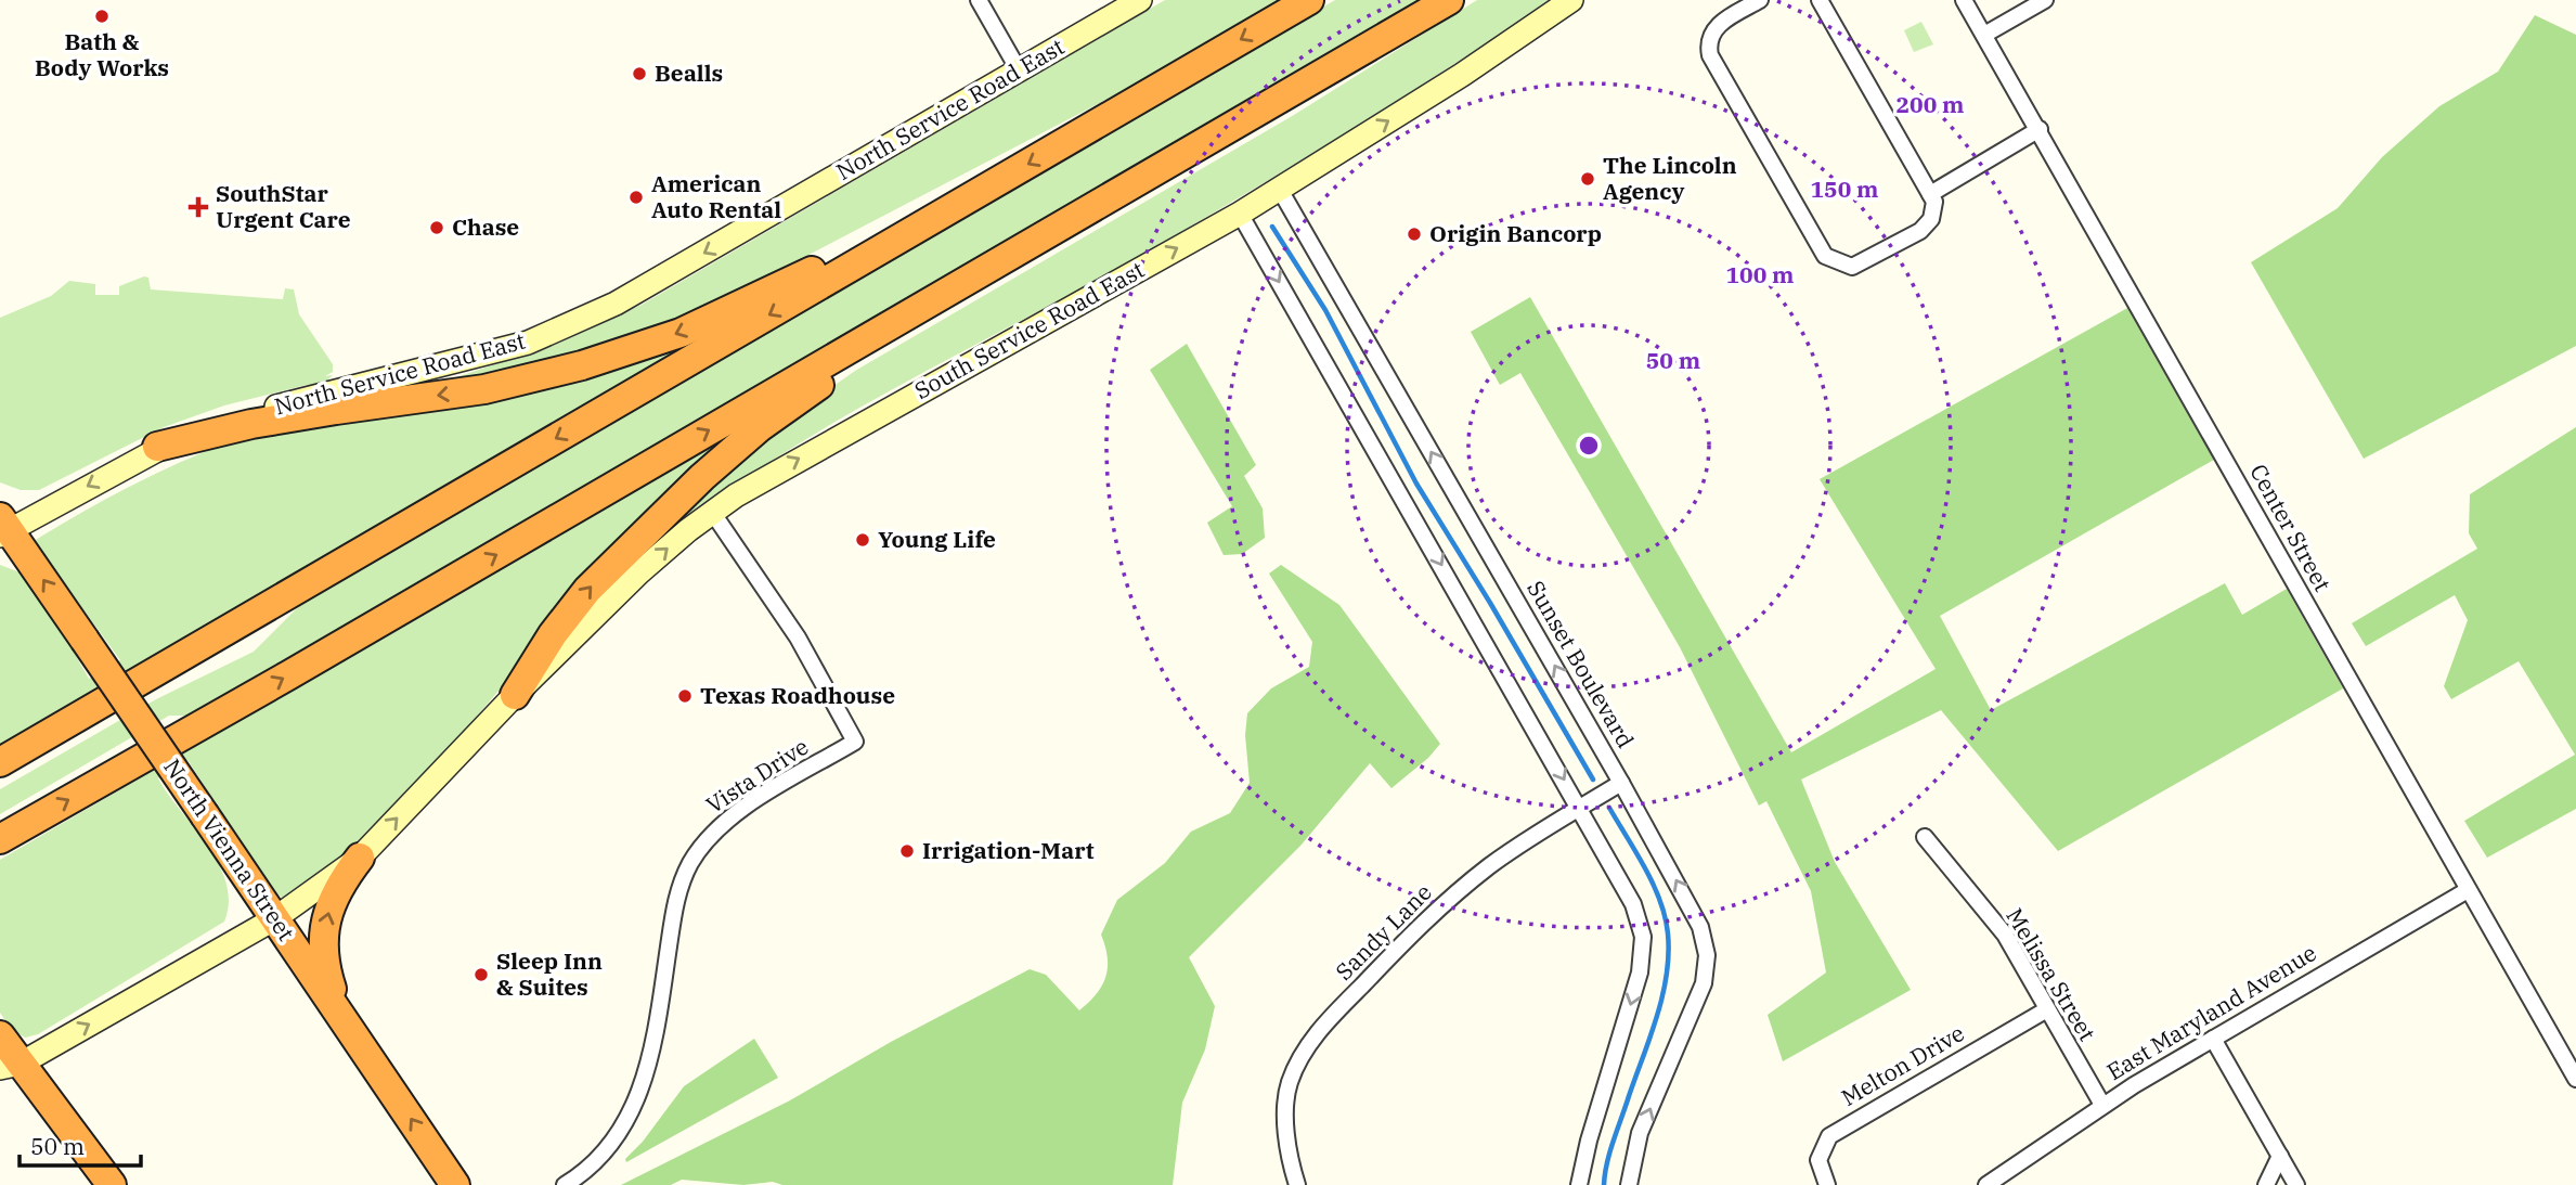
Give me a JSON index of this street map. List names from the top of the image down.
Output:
{
  "streets": {
    "highway": ["North Vienna Street"],
    "main road": ["North Service Road East", "South Service Road East"],
    "street": [
      "Center Street",
      "Sunset Boulevard",
      "Vista Drive",
      "Sandy Lane",
      "Melissa Street",
      "East Maryland Avenue",
      "Melton Drive"
    ]
  },
  "crossings": [
    ["North Service Road East", "North Vienna Street"],
    ["South Service Road East", "Sunset Boulevard"],
    ["South Service Road East", "Vista Drive"],
    ["South Service Road East", "North Vienna Street"],
    ["Center Street", "East Maryland Avenue"],
    ["Sunset Boulevard", "Sandy Lane"],
    ["Melissa Street", "East Maryland Avenue"],
    ["Melissa Street", "Melton Drive"]
  ],
  "one_way": ["North Service Road East", "South Service Road East", "North Vienna Street"],
  "places": {
    "other": [
      "Bath & Body Works",
      "Bealls",
      "The Lincoln Agency",
      "American Auto Rental",
      "Chase",
      "Origin Bancorp",
      "Young Life",
      "Texas Roadhouse",
      "Irrigation-Mart",
      "Sleep Inn & Suites"
    ],
    "health": ["SouthStar Urgent Care"]
  },
  "scale_bar": "50 m",
  "rings": [
    "200 m",
    "150 m",
    "100 m",
    "50 m"
  ]
}
